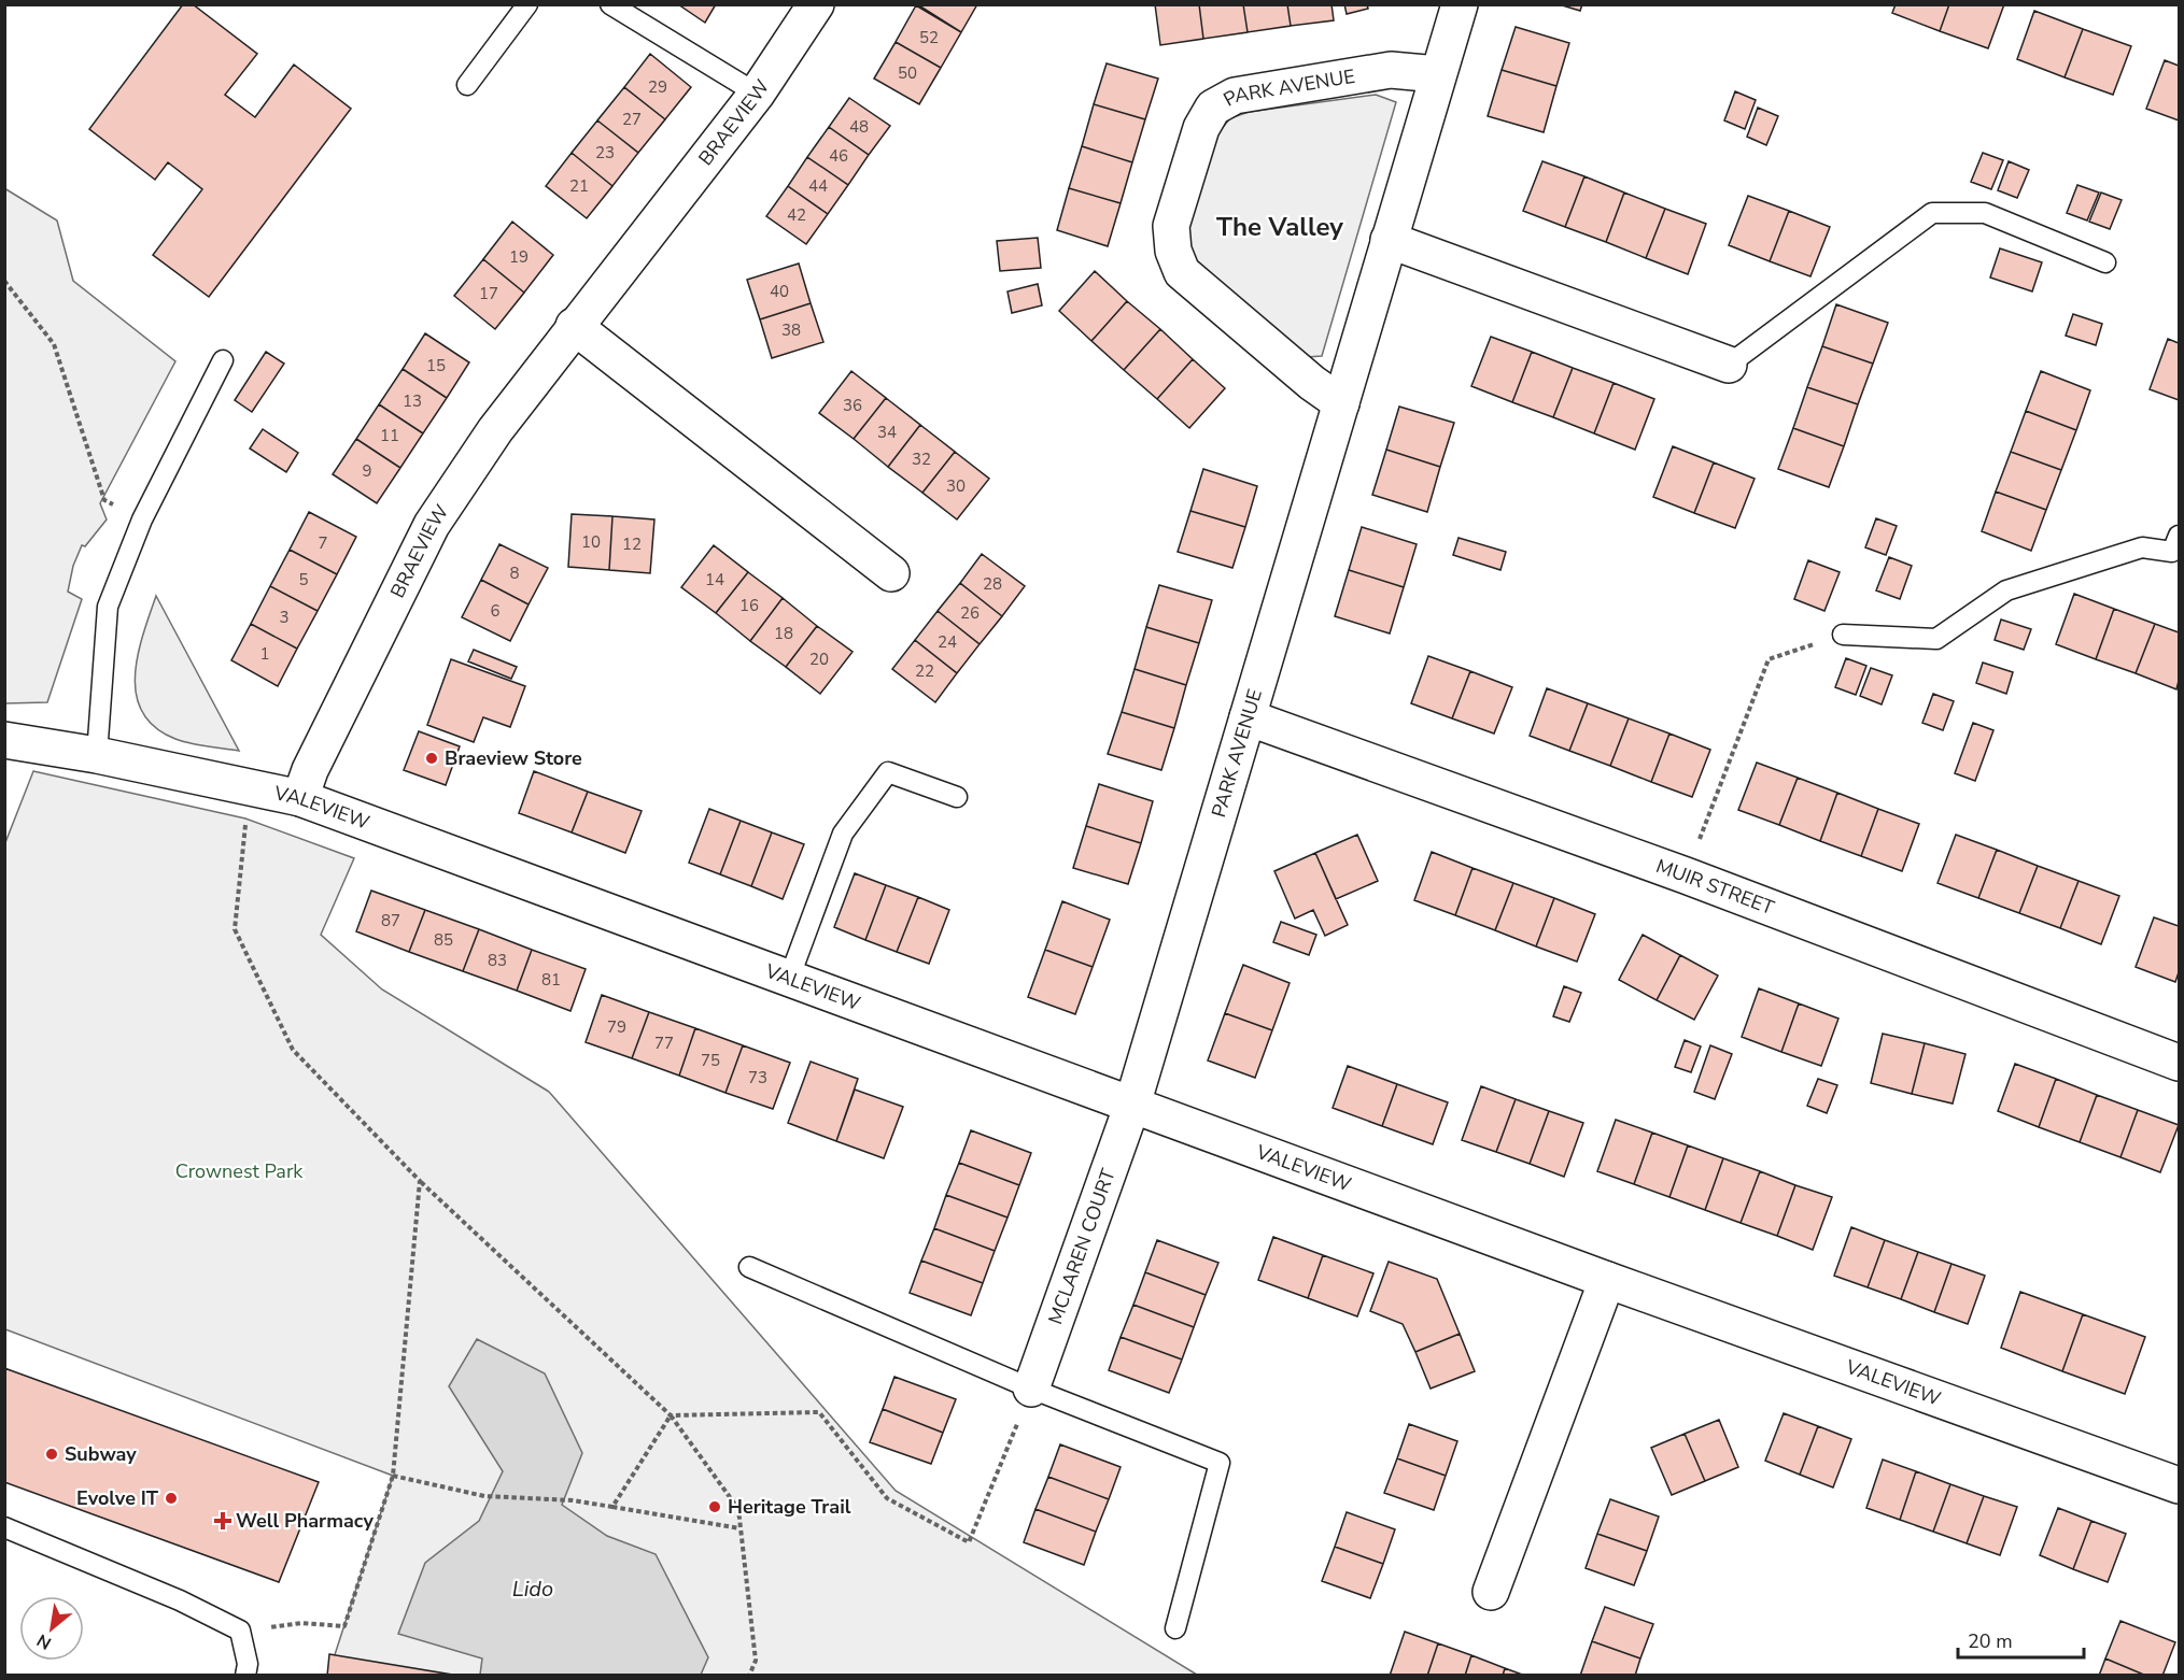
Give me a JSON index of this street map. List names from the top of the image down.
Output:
{
  "streets": {
    "street": [
      "PARK AVENUE",
      "BRAEVIEW",
      "VALEVIEW",
      "MUIR STREET",
      "MCLAREN COURT"
    ]
  },
  "crossings": [
    ["PARK AVENUE", "VALEVIEW"],
    ["PARK AVENUE", "MUIR STREET"],
    ["PARK AVENUE", "MCLAREN COURT"],
    ["BRAEVIEW", "VALEVIEW"],
    ["VALEVIEW", "MCLAREN COURT"]
  ],
  "districts": ["The Valley"],
  "water": ["Lido"],
  "parks": ["Crownest Park"],
  "places": {
    "other": [
      "Braeview Store",
      "Subway",
      "Evolve IT",
      "Heritage Trail"
    ],
    "health": ["Well Pharmacy"]
  },
  "house_numbers": [
    "52",
    "50",
    "29",
    "27",
    "48",
    "23",
    "46",
    "21",
    "44",
    "42",
    "19",
    "40",
    "17",
    "38",
    "15",
    "13",
    "36",
    "34",
    "11",
    "32",
    "9",
    "30",
    "10",
    "7",
    "12",
    "8",
    "5",
    "14",
    "28",
    "16",
    "6",
    "26",
    "3",
    "18",
    "24",
    "1",
    "20",
    "22",
    "87",
    "85",
    "83",
    "81",
    "79",
    "77",
    "75",
    "73"
  ],
  "scale_bar": "20 m",
  "north": "bottom left"
}
